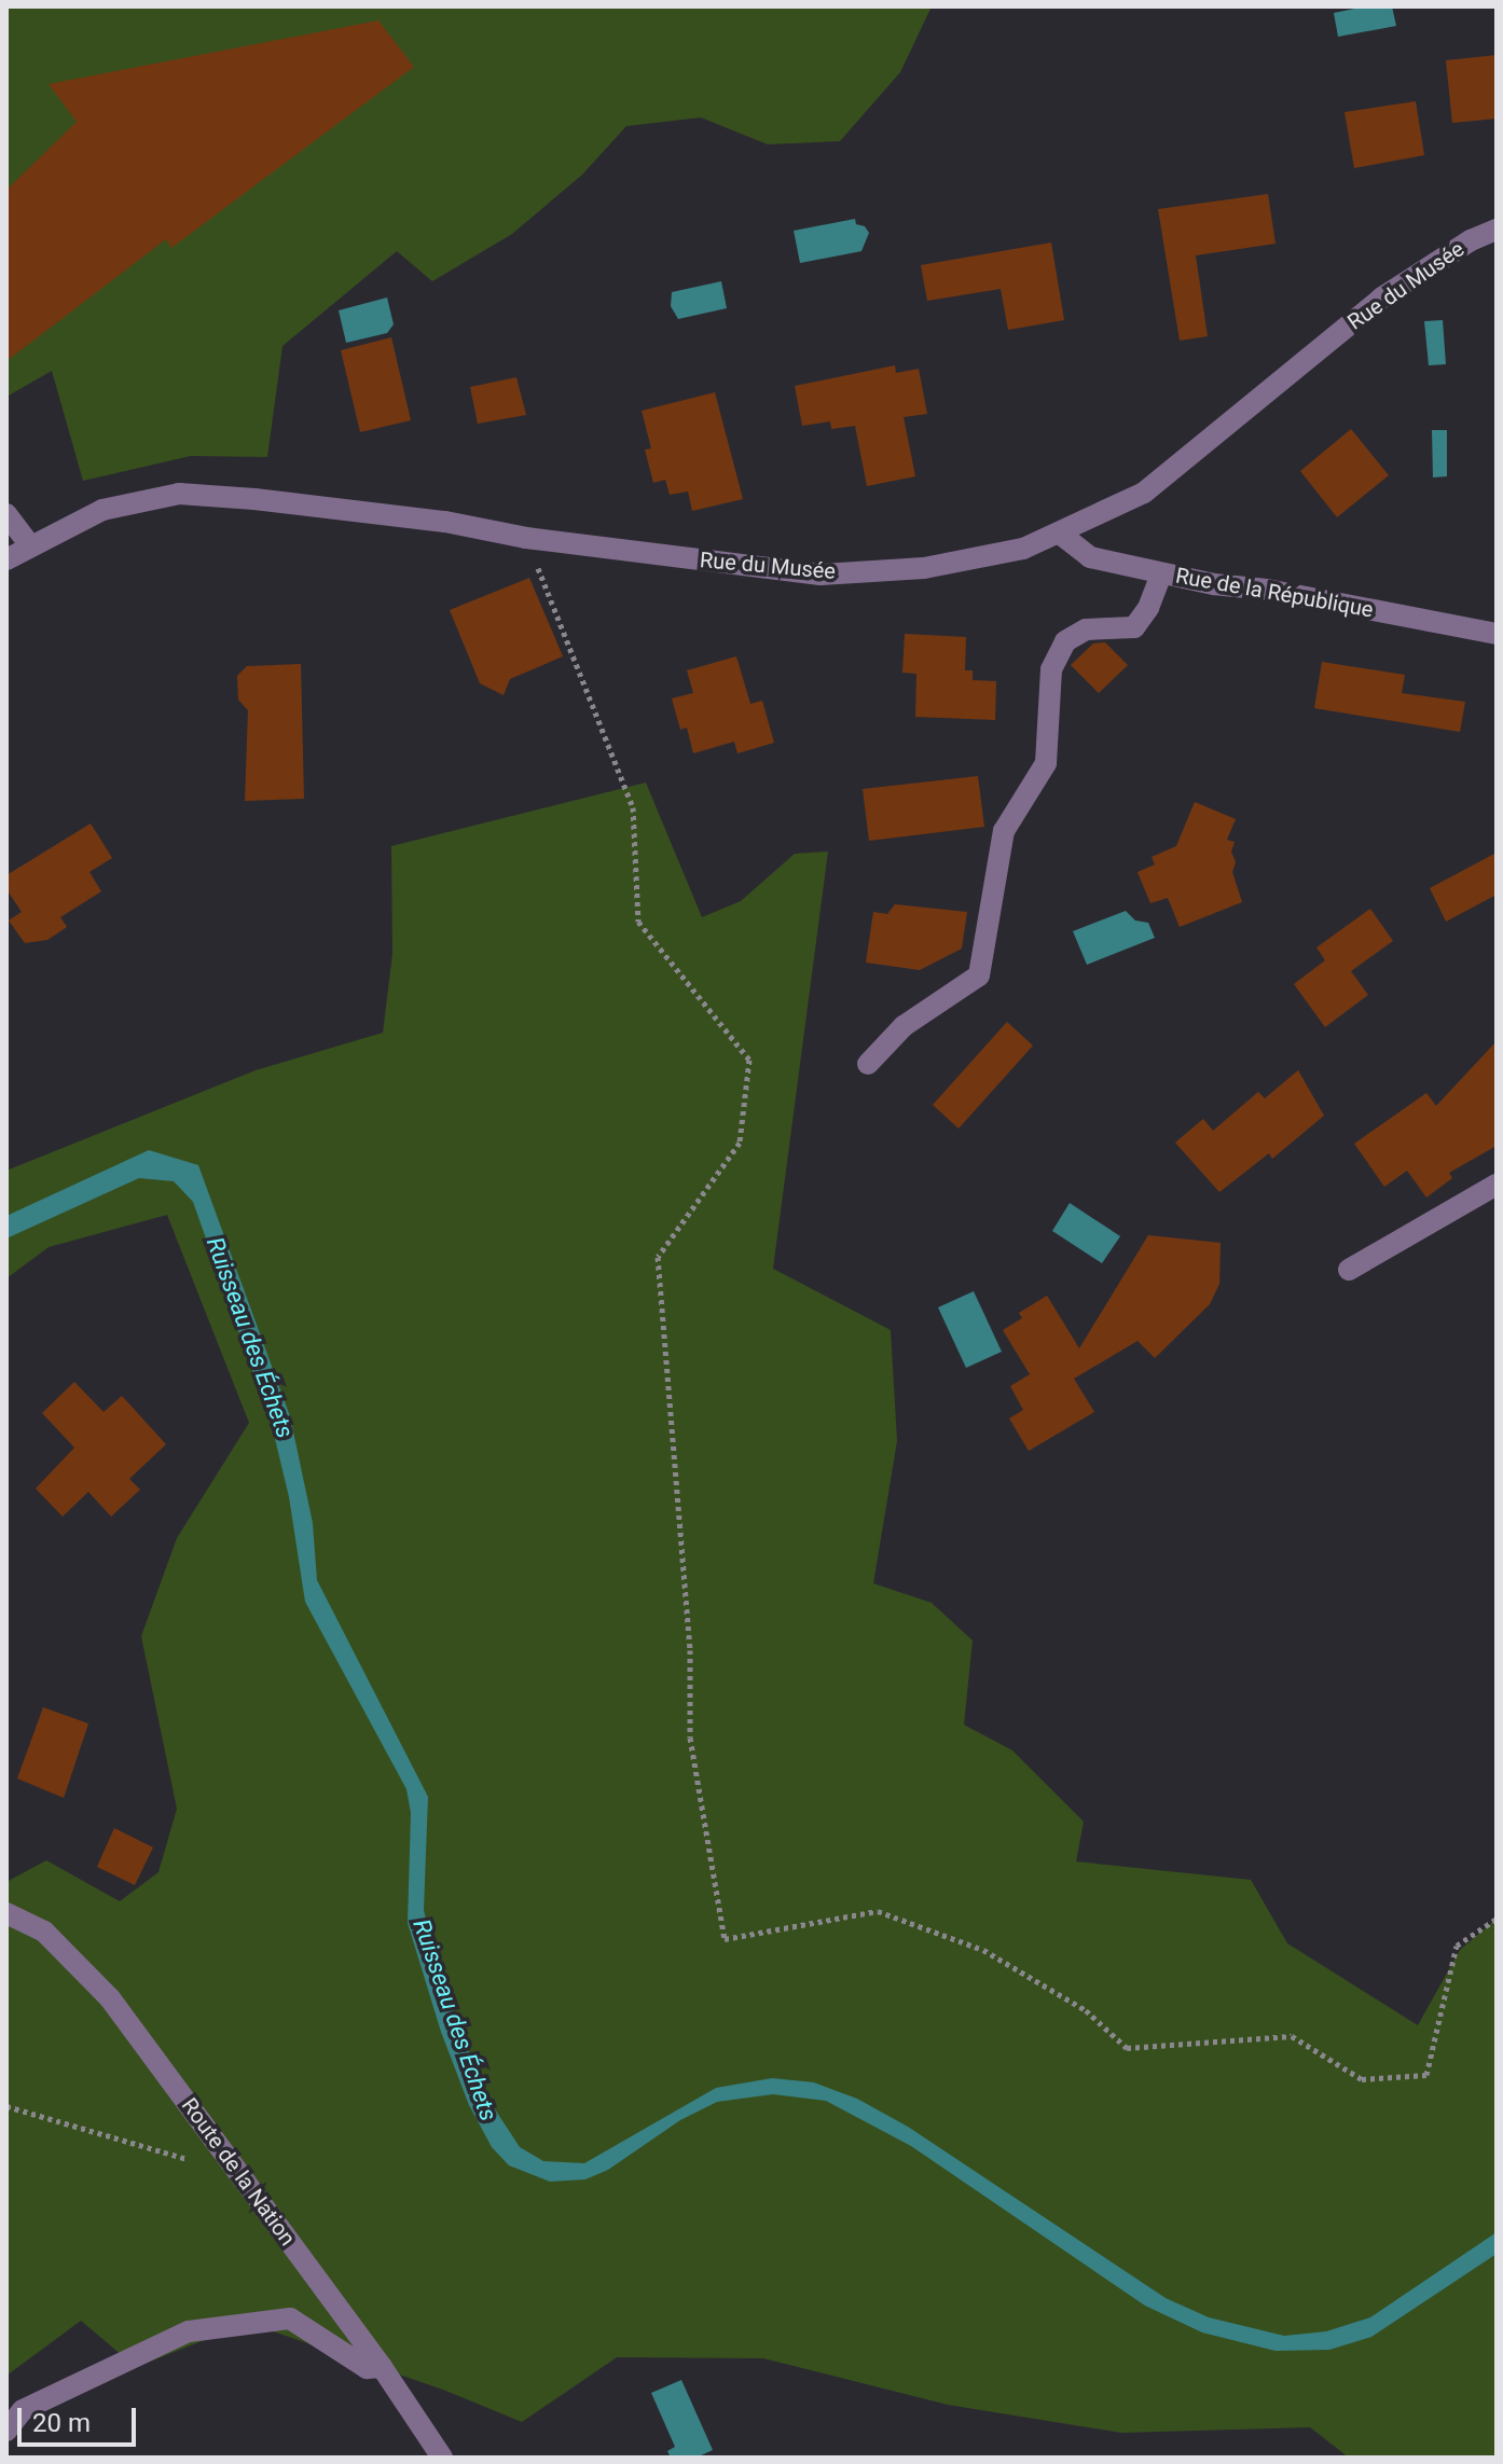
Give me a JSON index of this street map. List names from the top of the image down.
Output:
{
  "streets": {
    "street": ["Rue du Musée", "Rue de la République", "Route de la Nation"]
  },
  "crossings": [
    ["Rue du Musée", "Rue de la République"]
  ],
  "water": ["Ruisseau des Échets"],
  "scale_bar": "20 m"
}
